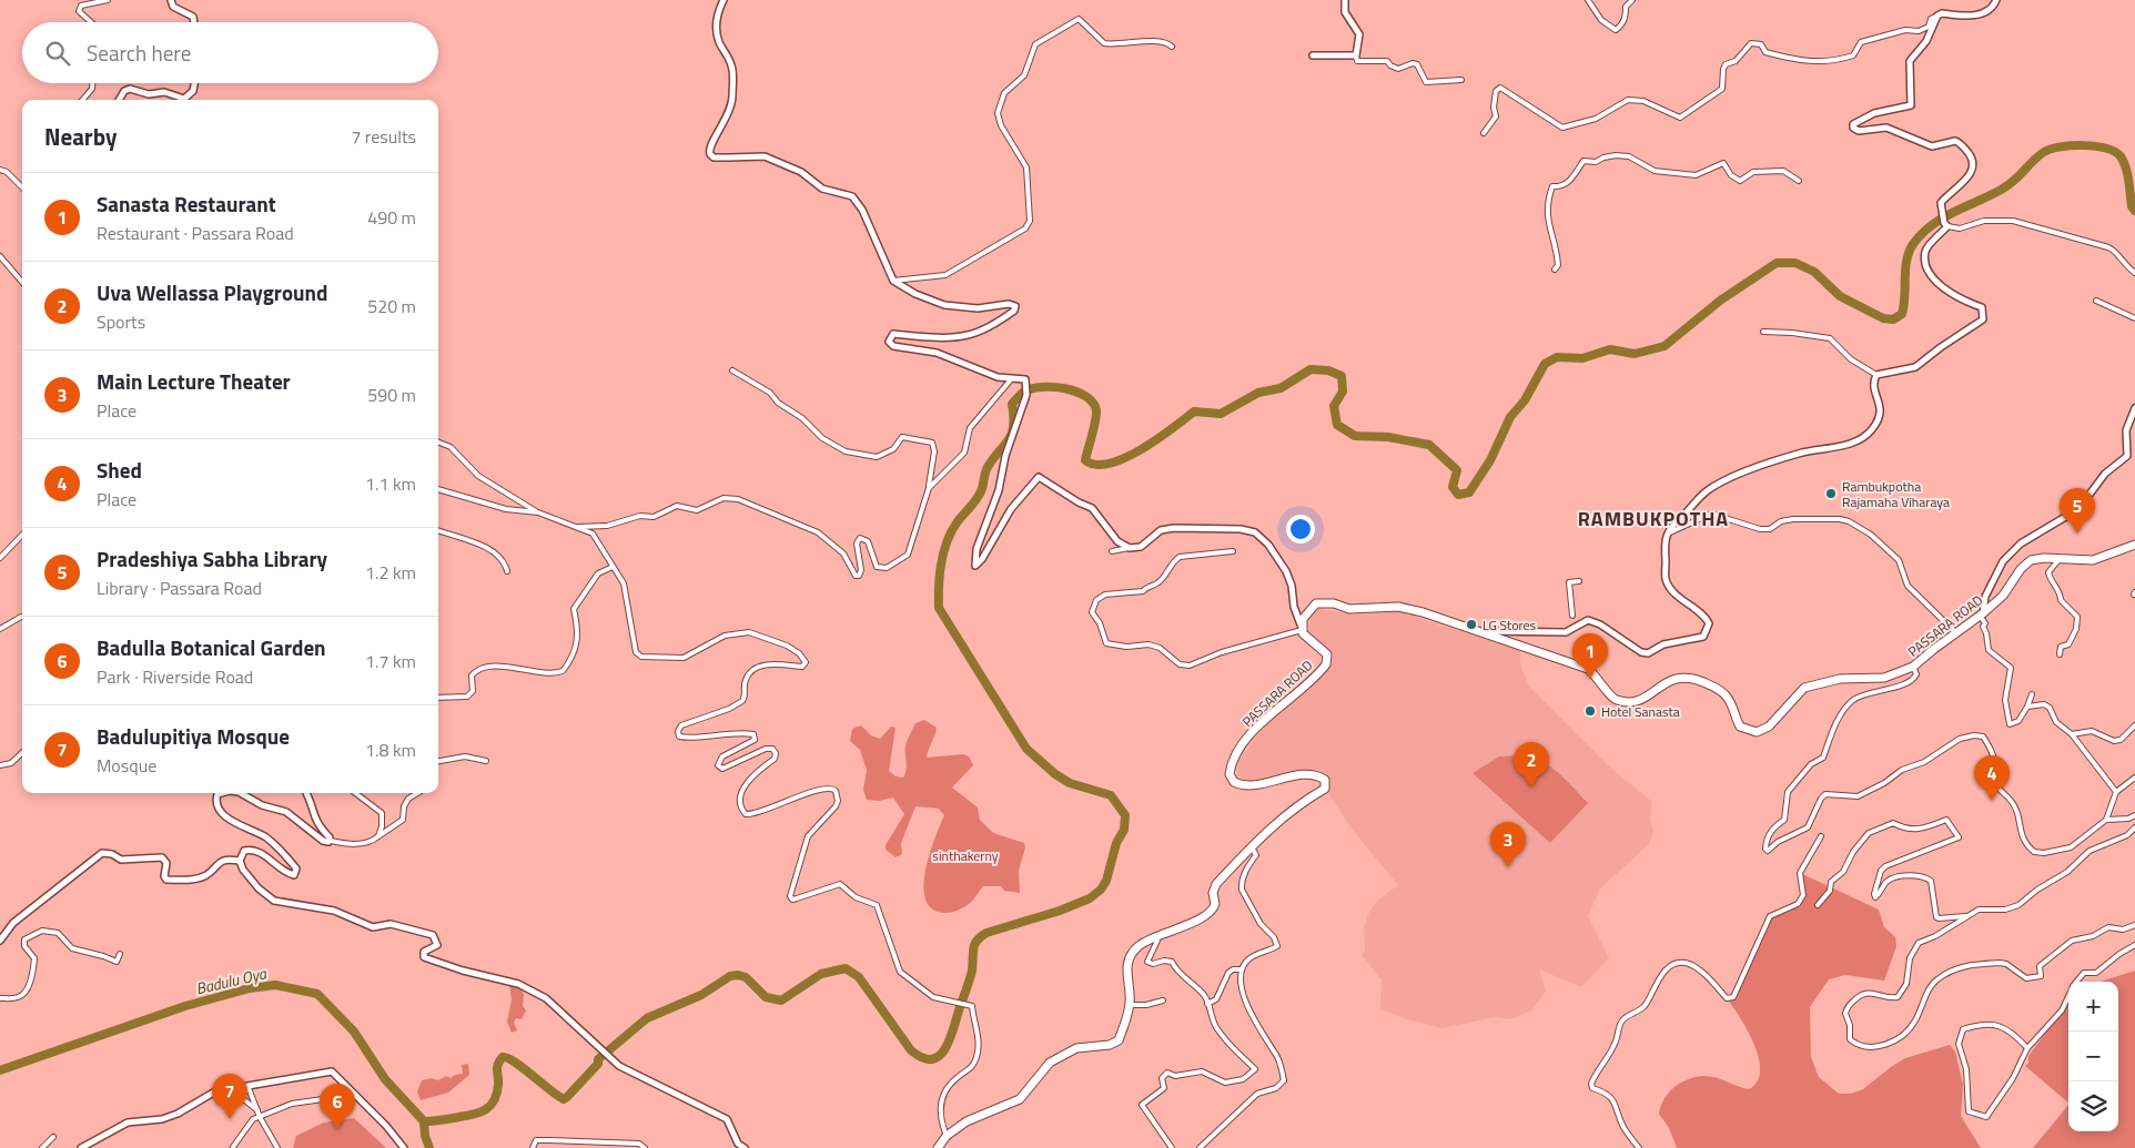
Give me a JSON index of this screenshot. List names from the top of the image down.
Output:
{
  "streets": {
    "highway": ["PASSARA ROAD"]
  },
  "districts": ["RAMBUKPOTHA"],
  "water": ["Badulu Oya"],
  "parks": ["sinthakerny"],
  "places": ["Rambukpotha Rajamaha Viharaya", "LG Stores", "Hotel Sanasta"],
  "page": {
    "search": "Search here",
    "heading": ["Nearby", "7 results"],
    "list": [
      {
        "mark": "1",
        "name": "Sanasta Restaurant",
        "note": "Restaurant · Passara Road",
        "value": "490 m"
      },
      {
        "mark": "2",
        "name": "Uva Wellassa Playground",
        "note": "Sports",
        "value": "520 m"
      },
      {
        "mark": "3",
        "name": "Main Lecture Theater",
        "note": "Place",
        "value": "590 m"
      },
      {
        "mark": "4",
        "name": "Shed",
        "note": "Place",
        "value": "1.1 km"
      },
      {
        "mark": "5",
        "name": "Pradeshiya Sabha Library",
        "note": "Library · Passara Road",
        "value": "1.2 km"
      },
      {
        "mark": "6",
        "name": "Badulla Botanical Garden",
        "note": "Park · Riverside Road",
        "value": "1.7 km"
      },
      {
        "mark": "7",
        "name": "Badulupitiya Mosque",
        "note": "Mosque",
        "value": "1.8 km"
      }
    ],
    "pins": [
      "5",
      "1",
      "2",
      "4",
      "3",
      "7",
      "6"
    ],
    "map_buttons": ["+", "−"]
  }
}
